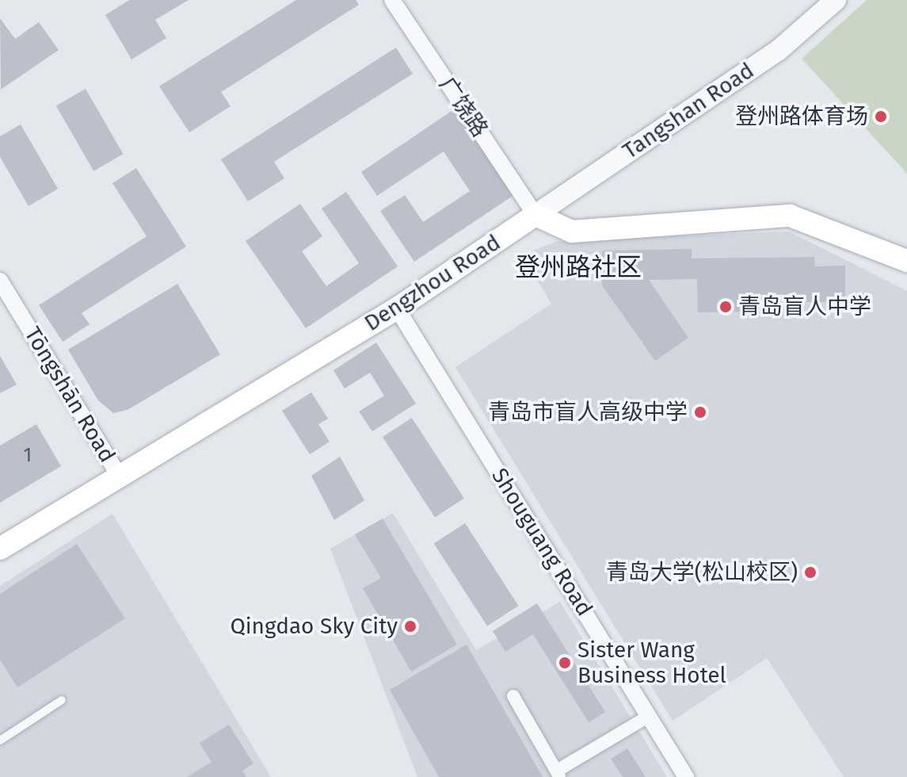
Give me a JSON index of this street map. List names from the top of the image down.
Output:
{
  "streets": {
    "main road": ["Dengzhou Road"],
    "street": [
      "广饶路",
      "Tangshan Road",
      "Tōngshān Road",
      "Shouguang Road"
    ]
  },
  "crossings": [
    ["广饶路", "Tangshan Road"],
    ["广饶路", "Dengzhou Road"],
    ["Tangshan Road", "Dengzhou Road"],
    ["Dengzhou Road", "Tōngshān Road"],
    ["Dengzhou Road", "Shouguang Road"]
  ],
  "districts": ["登州路社区"],
  "places": [
    "登州路体育场",
    "青岛盲人中学",
    "青岛市盲人高级中学",
    "青岛大学(松山校区)",
    "Qingdao Sky City",
    "Sister Wang Business Hotel"
  ],
  "house_numbers": ["1"]
}
